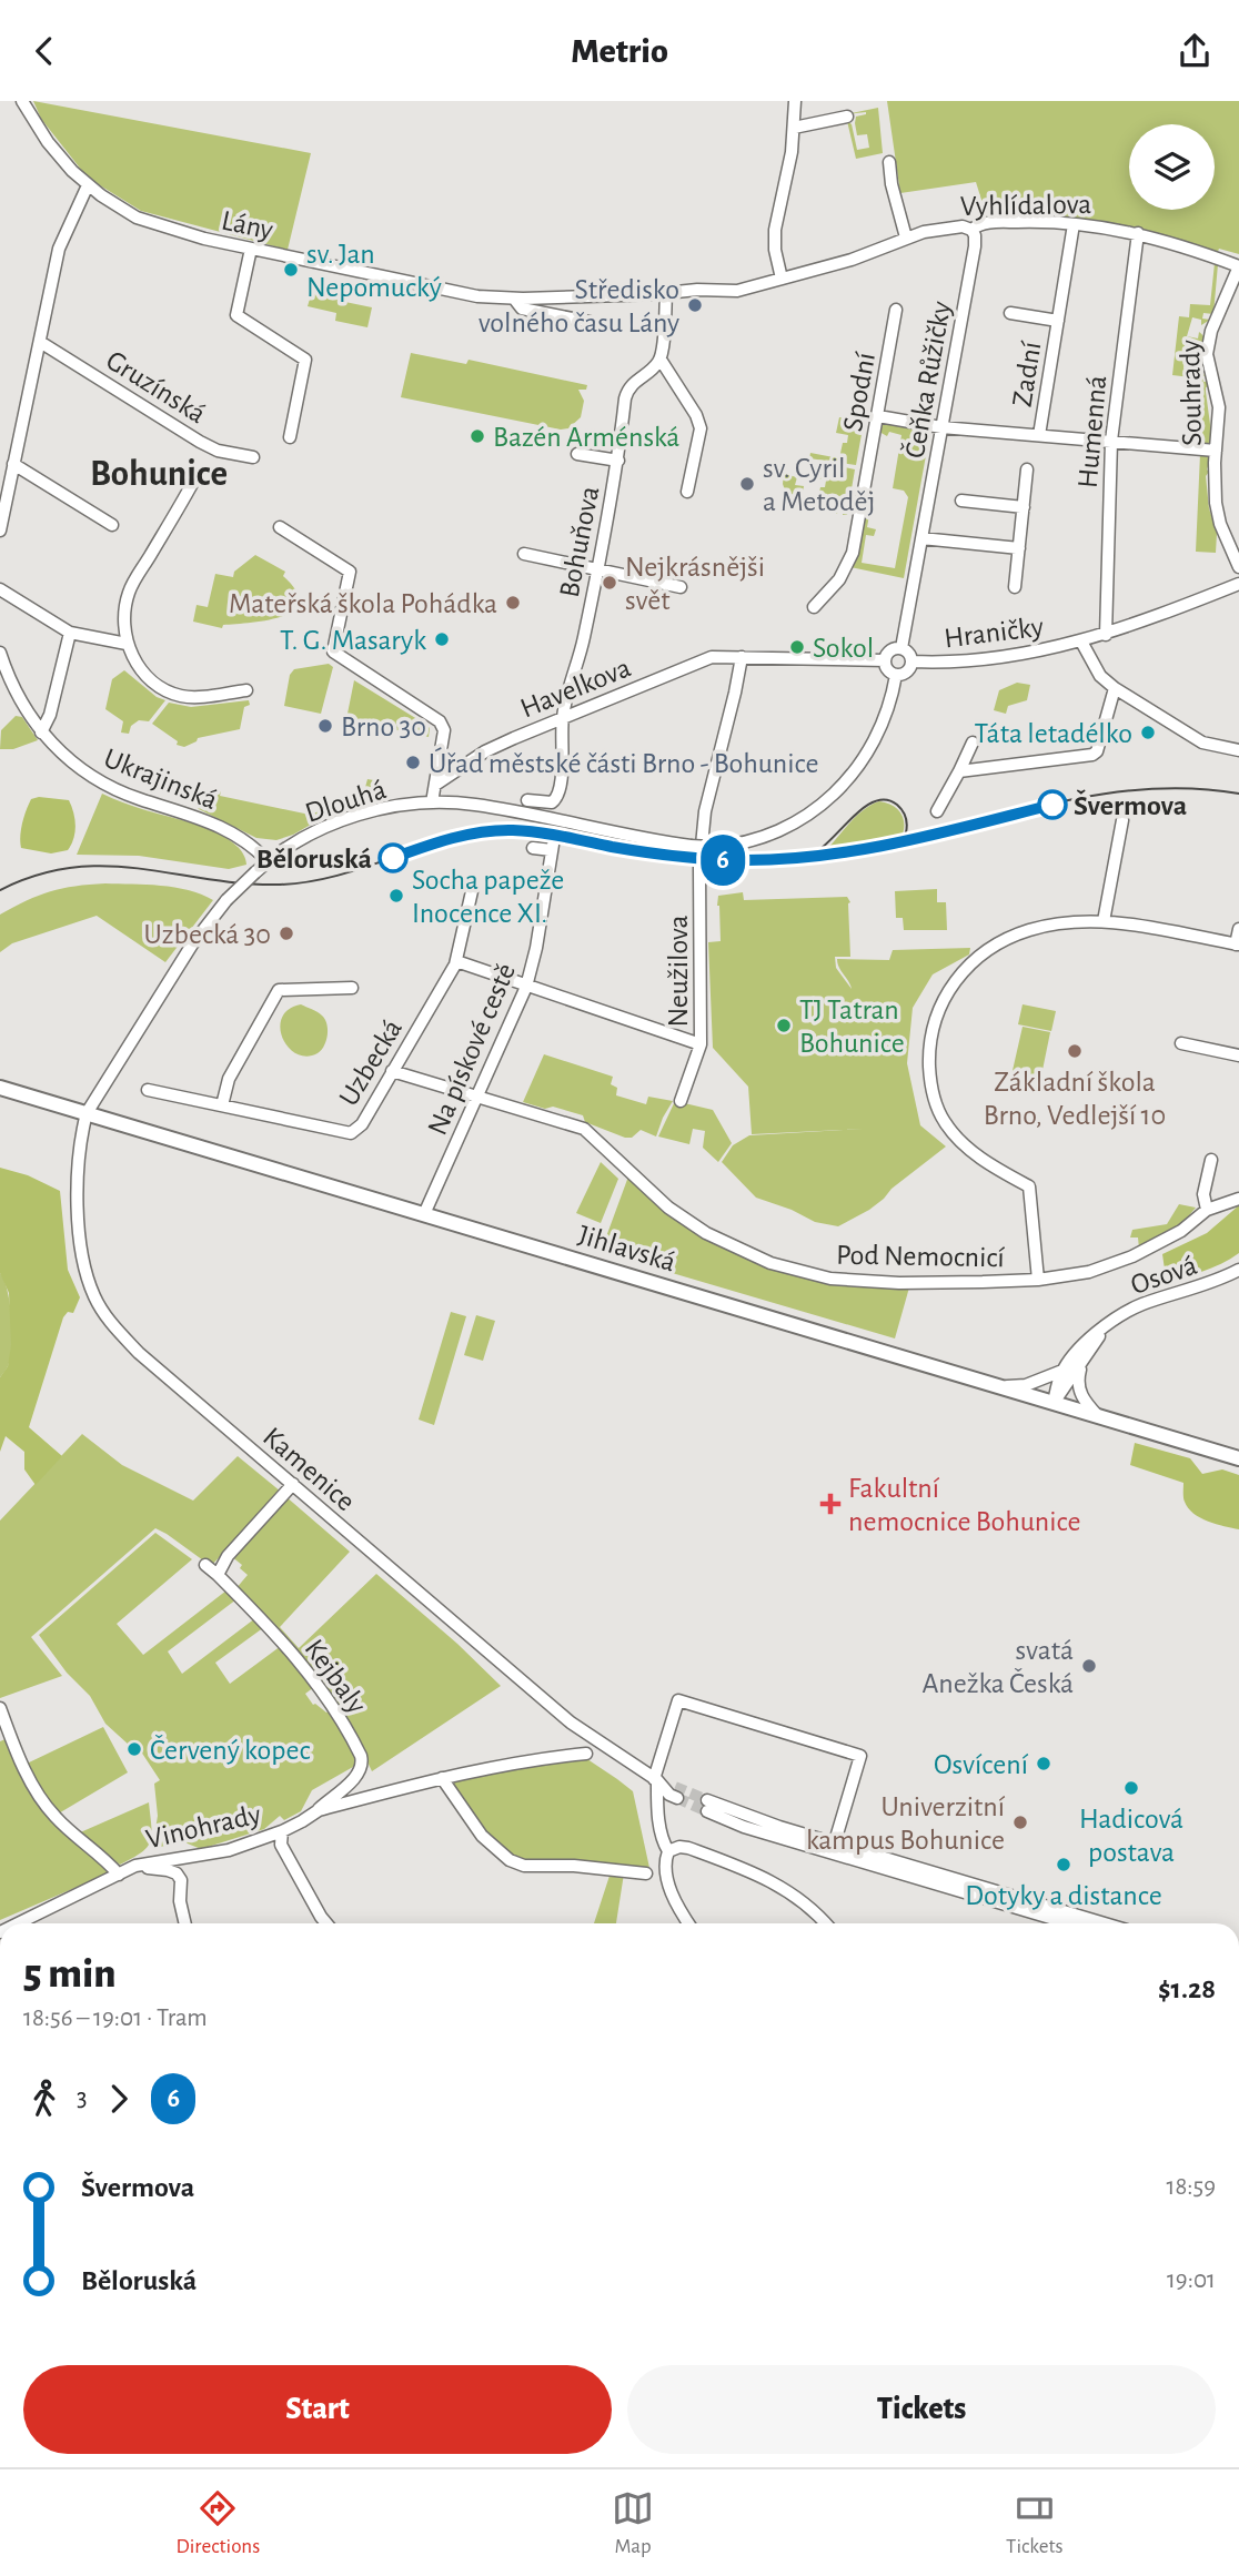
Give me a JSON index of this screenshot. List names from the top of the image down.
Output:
{
  "streets": {
    "main road": ["Jihlavská"],
    "street": [
      "Vyhlídalova",
      "Lány",
      "Zadní",
      "Čeňka Růžičky",
      "Gruzínská",
      "Spodní",
      "Souhrady",
      "Humenná",
      "Bohuňova",
      "Hraničky",
      "Havelkova",
      "Ukrajinská",
      "Dlouhá",
      "Neužilova",
      "Na pískové cestě",
      "Uzbecká",
      "Pod Nemocnicí",
      "Osová",
      "Kamenice",
      "Kejbaly",
      "Vinohrady"
    ]
  },
  "crossings": [
    ["Vyhlídalova", "Lány"],
    ["Vyhlídalova", "Zadní"],
    ["Vyhlídalova", "Čeňka Růžičky"],
    ["Vyhlídalova", "Souhrady"],
    ["Vyhlídalova", "Humenná"],
    ["Čeňka Růžičky", "Hraničky"],
    ["Čeňka Růžičky", "Dlouhá"],
    ["Humenná", "Hraničky"],
    ["Bohuňova", "Havelkova"],
    ["Hraničky", "Dlouhá"],
    ["Havelkova", "Neužilova"],
    ["Ukrajinská", "Dlouhá"],
    ["Dlouhá", "Jihlavská"],
    ["Dlouhá", "Kamenice"],
    ["Na pískové cestě", "Jihlavská"],
    ["Na pískové cestě", "Pod Nemocnicí"],
    ["Uzbecká", "Pod Nemocnicí"],
    ["Jihlavská", "Osová"],
    ["Jihlavská", "Kamenice"],
    ["Kejbaly", "Vinohrady"]
  ],
  "districts": ["Bohunice"],
  "places": {
    "other": [
      "sv. Jan Nepomucký",
      "Středisko volného času Lány",
      "Bazén Arménská",
      "sv. Cyril a Metoděj",
      "Nejkrásnějši svět",
      "Mateřská škola Pohádka",
      "T. G. Masaryk",
      "Sokol",
      "Brno 30",
      "Táta letadélko",
      "Úřad městské části Brno - Bohunice",
      "Švermova",
      "Běloruská",
      "Socha papeže Inocence XI.",
      "Uzbecká 30",
      "TJ Tatran Bohunice",
      "Základní škola Brno, Vedlejší 10",
      "svatá Anežka Česká",
      "Červený kopec",
      "Osvícení",
      "Hadicová postava",
      "Univerzitní kampus Bohunice",
      "Dotyky a distance"
    ],
    "health": ["Fakultní nemocnice Bohunice"]
  },
  "lines": ["tram line 6"],
  "page": {
    "header": "Metrio",
    "on_map": "6",
    "heading": ["5 min", "18:56 – 19:01 · Tram", "$1.28"],
    "legs": ["3", "6"],
    "list": [
      {
        "name": "Švermova",
        "value": "18:59"
      },
      {
        "name": "Běloruská",
        "value": "19:01"
      }
    ],
    "buttons": ["Start", "Tickets"],
    "tabs": ["Directions", "Map", "Tickets"]
  }
}
